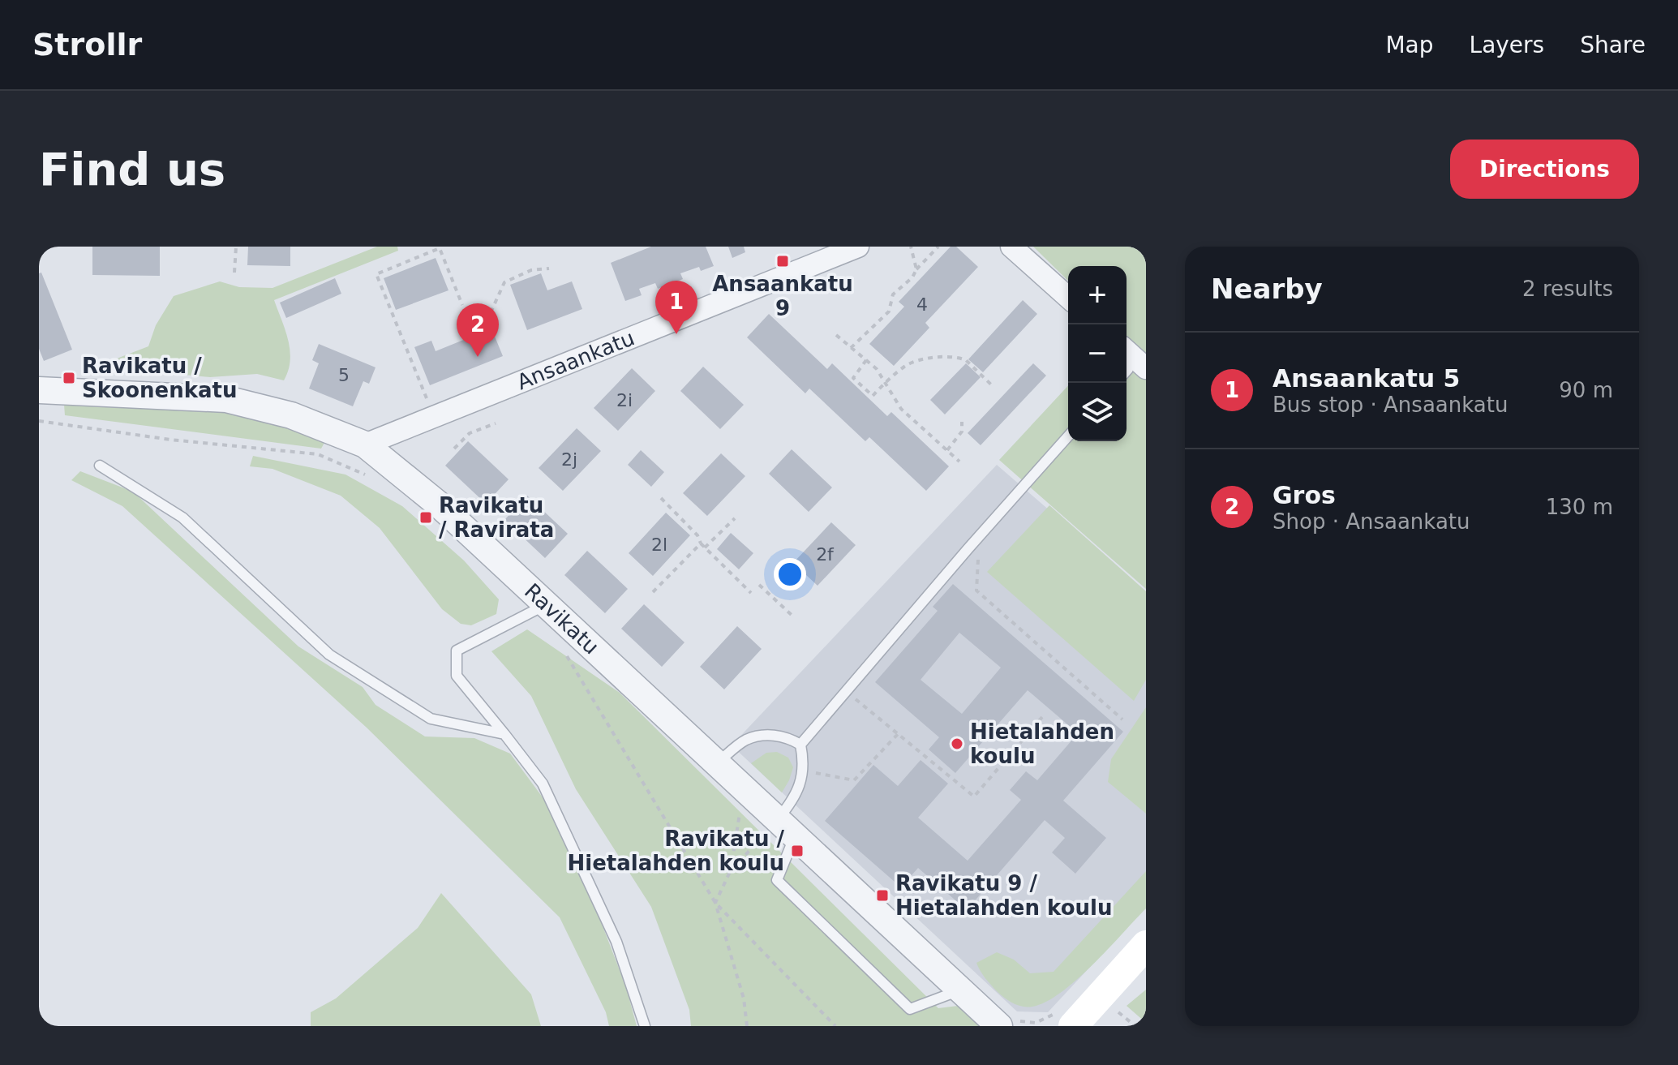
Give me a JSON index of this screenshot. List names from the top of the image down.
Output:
{
  "streets": {
    "street": ["Ansaankatu", "Ravikatu"]
  },
  "crossings": [
    ["Ansaankatu", "Ravikatu"]
  ],
  "places": {
    "transit": [
      "Ansaankatu 9",
      "Ravikatu / Skoonenkatu",
      "Ravikatu / Ravirata",
      "Ravikatu / Hietalahden koulu",
      "Ravikatu 9 / Hietalahden koulu"
    ],
    "other": ["Hietalahden koulu"]
  },
  "house_numbers": [
    "4",
    "5",
    "2i",
    "2j",
    "2l",
    "2f"
  ],
  "page": {
    "header": "Strollr",
    "nav": ["Map", "Layers", "Share"],
    "buttons": "Directions",
    "title": "Find us",
    "heading": ["Nearby", "2 results"],
    "map_buttons": ["+", "−"],
    "pins": ["1", "2"],
    "list": [
      {
        "mark": "1",
        "name": "Ansaankatu 5",
        "note": "Bus stop · Ansaankatu",
        "value": "90 m"
      },
      {
        "mark": "2",
        "name": "Gros",
        "note": "Shop · Ansaankatu",
        "value": "130 m"
      }
    ]
  }
}
